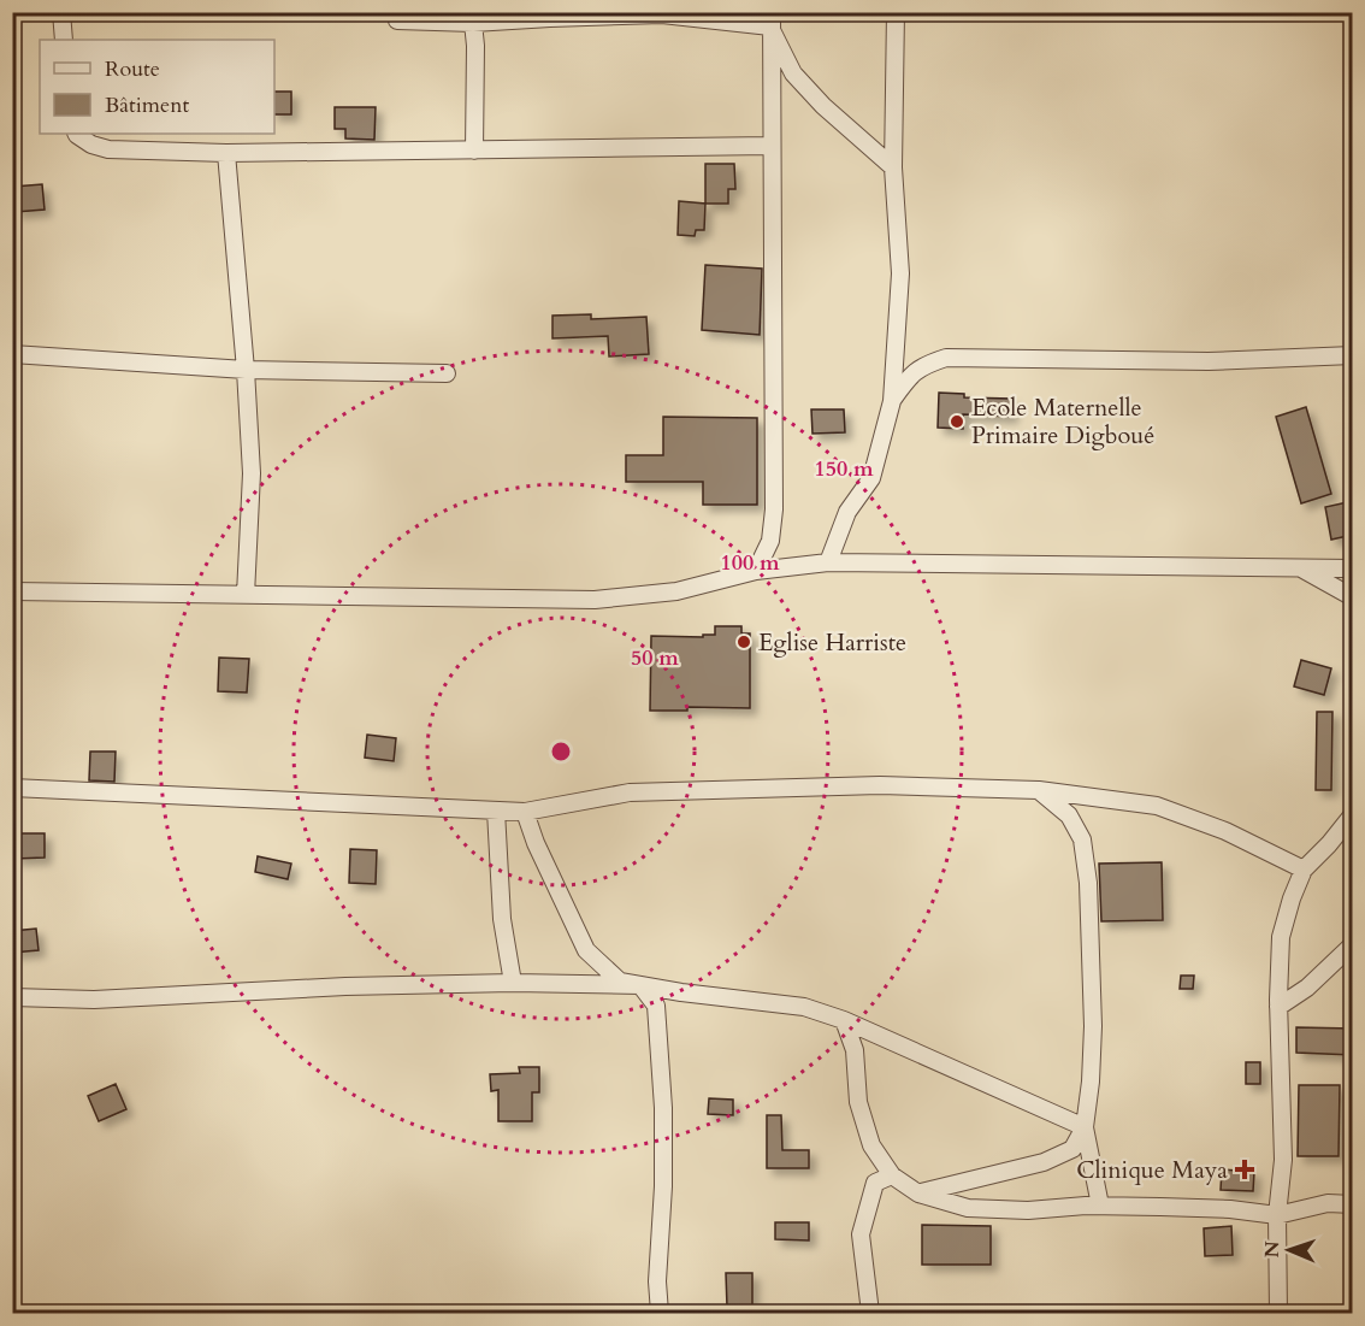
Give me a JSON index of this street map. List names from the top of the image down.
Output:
{
  "places": {
    "other": ["Ecole Maternelle Primaire Digboué", "Eglise Harriste"],
    "health": ["Clinique Maya"]
  },
  "legend": ["Route", "Bâtiment"],
  "north": "left",
  "rings": ["150 m", "100 m", "50 m"]
}
